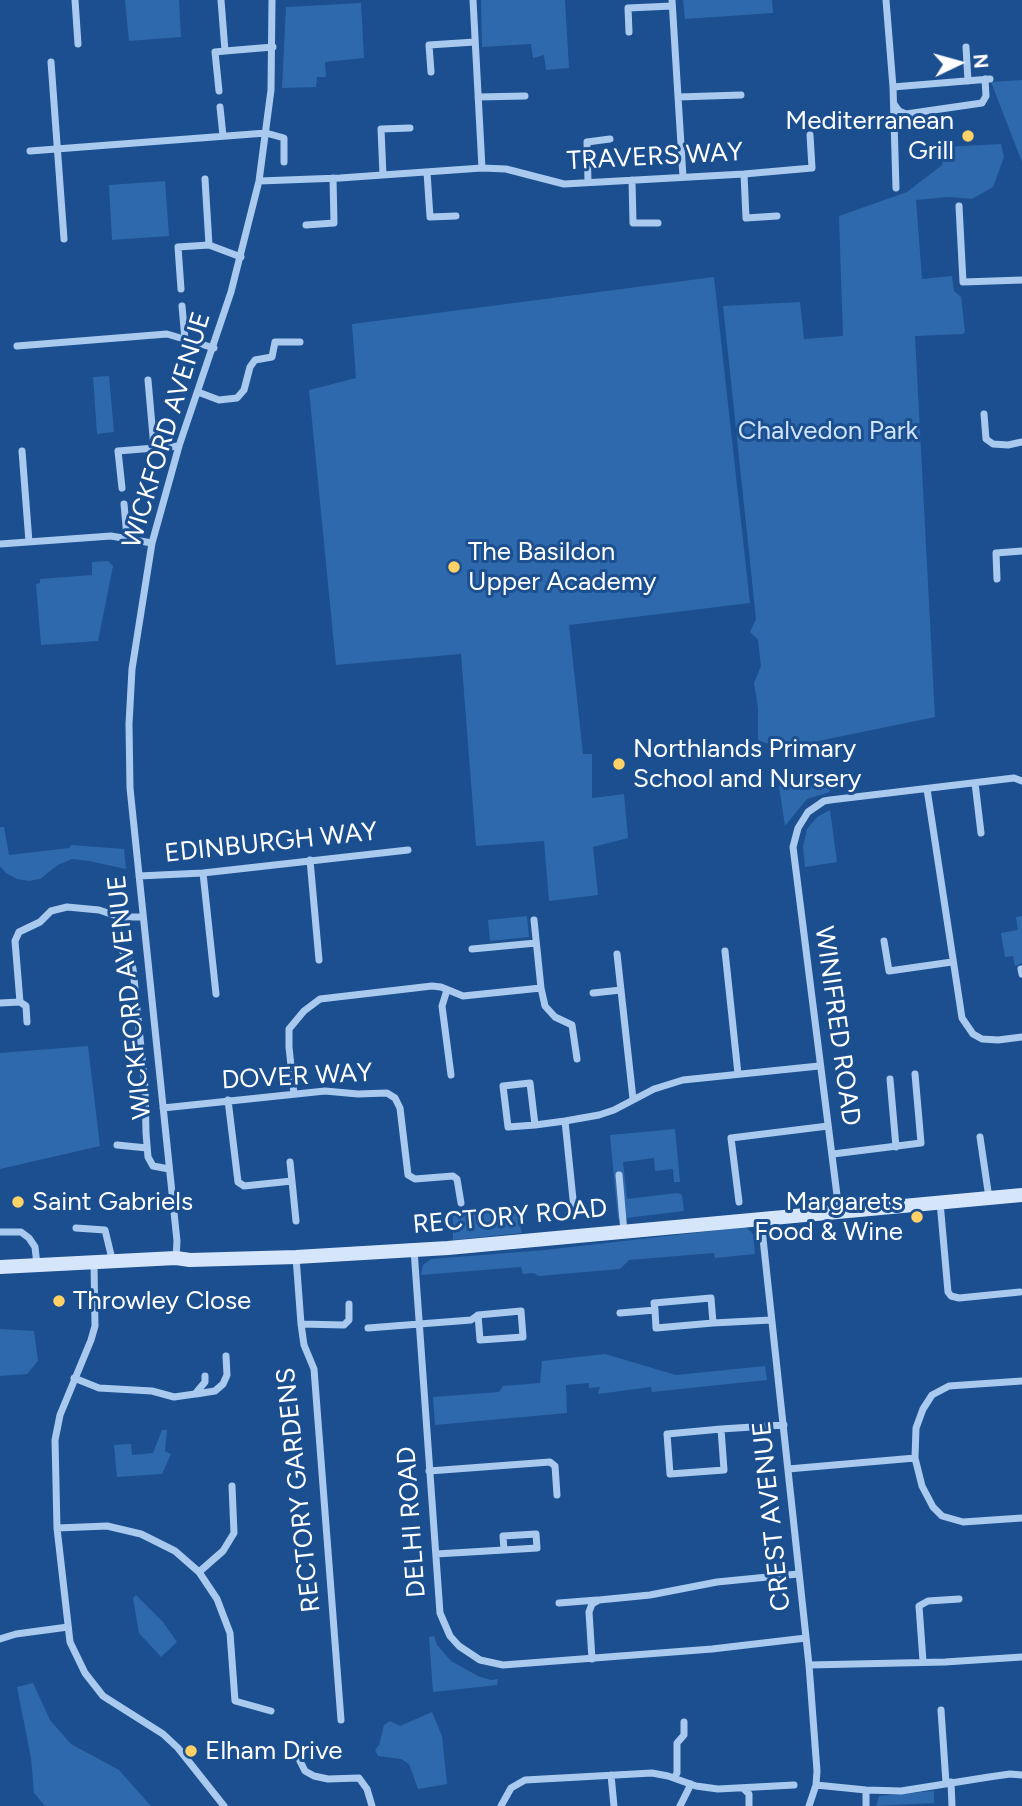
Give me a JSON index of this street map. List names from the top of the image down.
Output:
{
  "streets": {
    "street": [
      "TRAVERS WAY",
      "WICKFORD AVENUE",
      "EDINBURGH WAY",
      "WINIFRED ROAD",
      "DOVER WAY",
      "RECTORY ROAD",
      "RECTORY GARDENS",
      "CREST AVENUE",
      "DELHI ROAD"
    ]
  },
  "crossings": [
    ["TRAVERS WAY", "WICKFORD AVENUE"],
    ["WICKFORD AVENUE", "EDINBURGH WAY"],
    ["WICKFORD AVENUE", "DOVER WAY"],
    ["WICKFORD AVENUE", "RECTORY ROAD"],
    ["WINIFRED ROAD", "RECTORY ROAD"],
    ["RECTORY ROAD", "RECTORY GARDENS"],
    ["RECTORY ROAD", "CREST AVENUE"],
    ["RECTORY ROAD", "DELHI ROAD"],
    ["CREST AVENUE", "DELHI ROAD"]
  ],
  "parks": ["Chalvedon Park"],
  "places": [
    "Mediterranean Grill",
    "The Basildon Upper Academy",
    "Northlands Primary School and Nursery",
    "Saint Gabriels",
    "Margarets Food & Wine",
    "Throwley Close",
    "Elham Drive"
  ],
  "north": "right"
}
